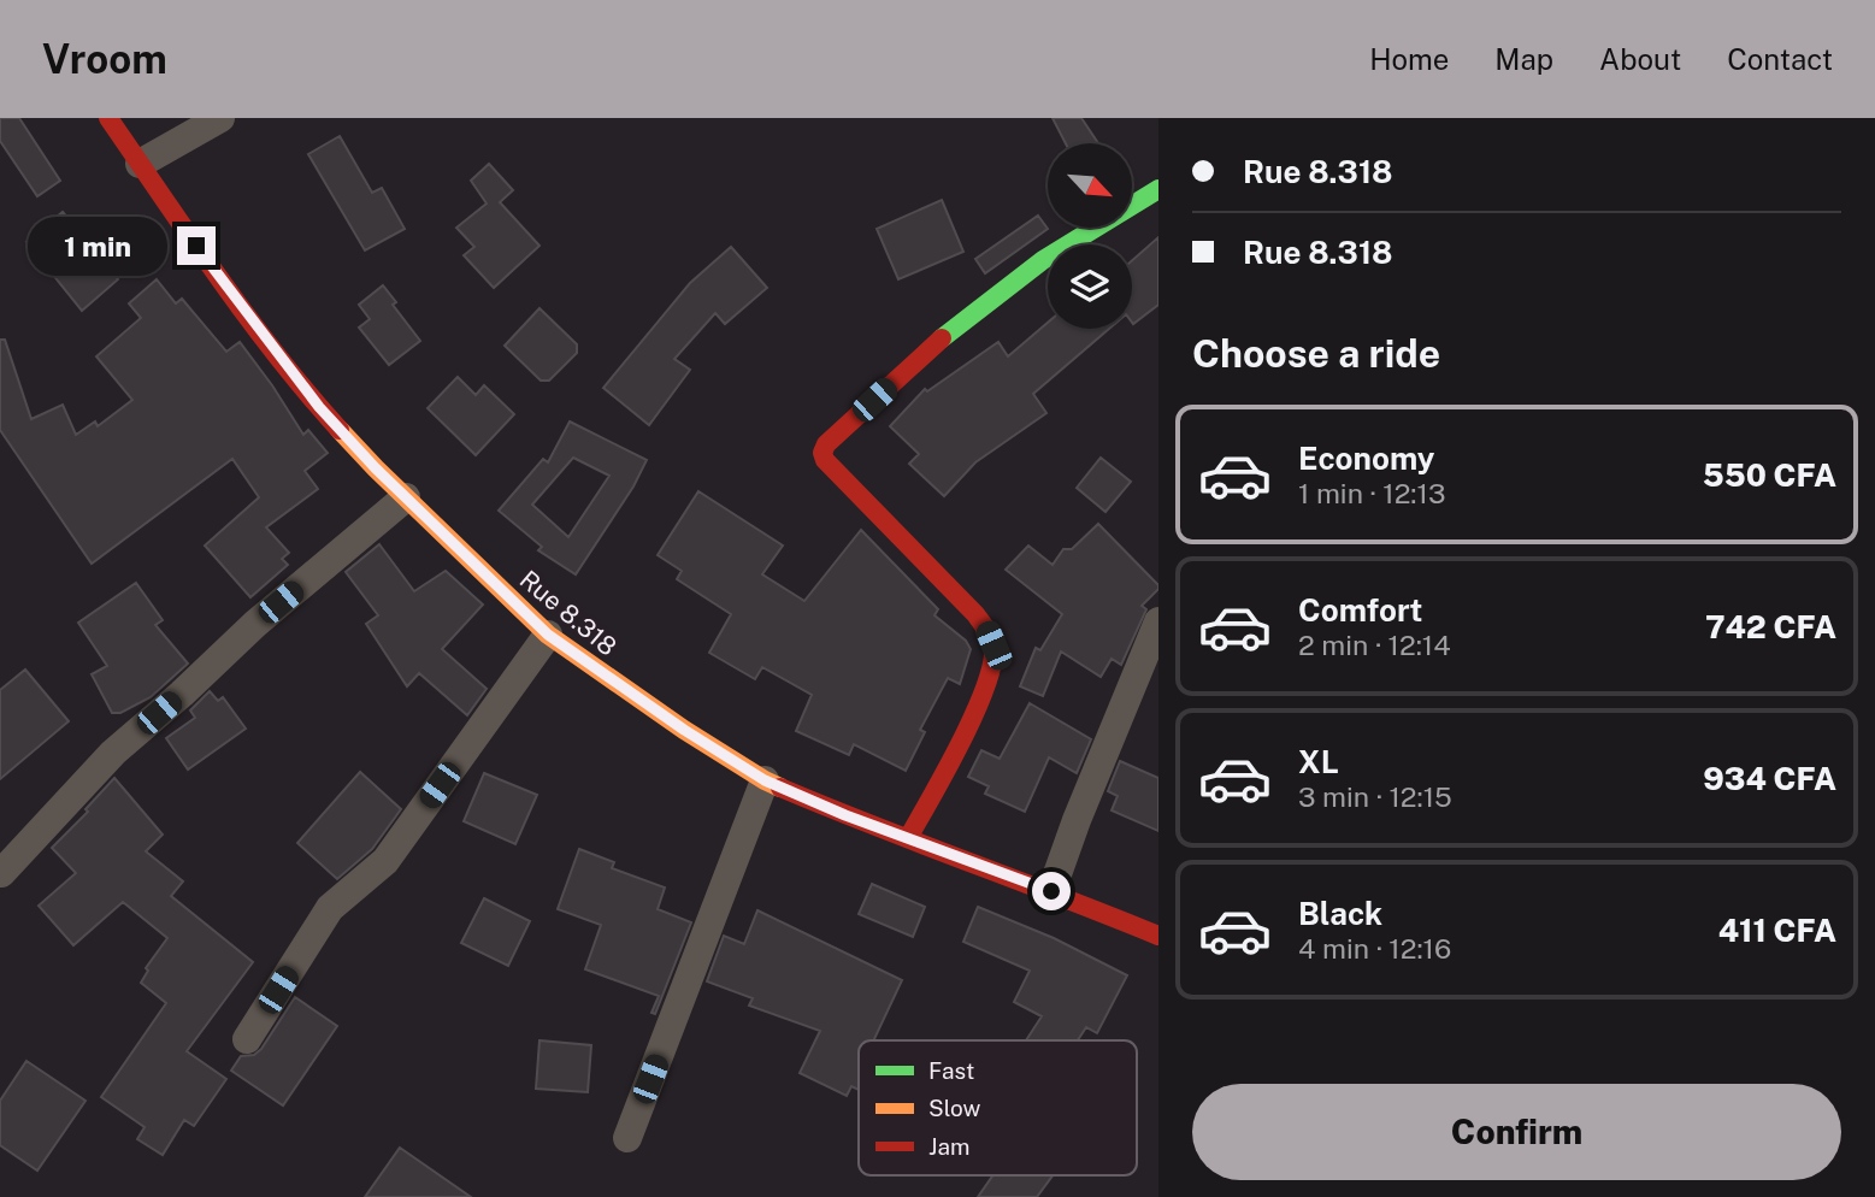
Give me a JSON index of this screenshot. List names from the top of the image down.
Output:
{
  "streets": {
    "main road": ["Rue 8.318"]
  },
  "legend": ["Fast", "Slow", "Jam"],
  "north": "bottom right",
  "page": {
    "header": "Vroom",
    "nav": [
      "Home",
      "Map",
      "About",
      "Contact"
    ],
    "banner": ["Rue 8.318", "Rue 8.318"],
    "bubble": "1 min",
    "heading": "Choose a ride",
    "list": [
      {
        "name": "Economy",
        "note": "1 min · 12:13",
        "value": "550 CFA"
      },
      {
        "name": "Comfort",
        "note": "2 min · 12:14",
        "value": "742 CFA"
      },
      {
        "name": "XL",
        "note": "3 min · 12:15",
        "value": "934 CFA"
      },
      {
        "name": "Black",
        "note": "4 min · 12:16",
        "value": "411 CFA"
      }
    ],
    "buttons": "Confirm"
  }
}
